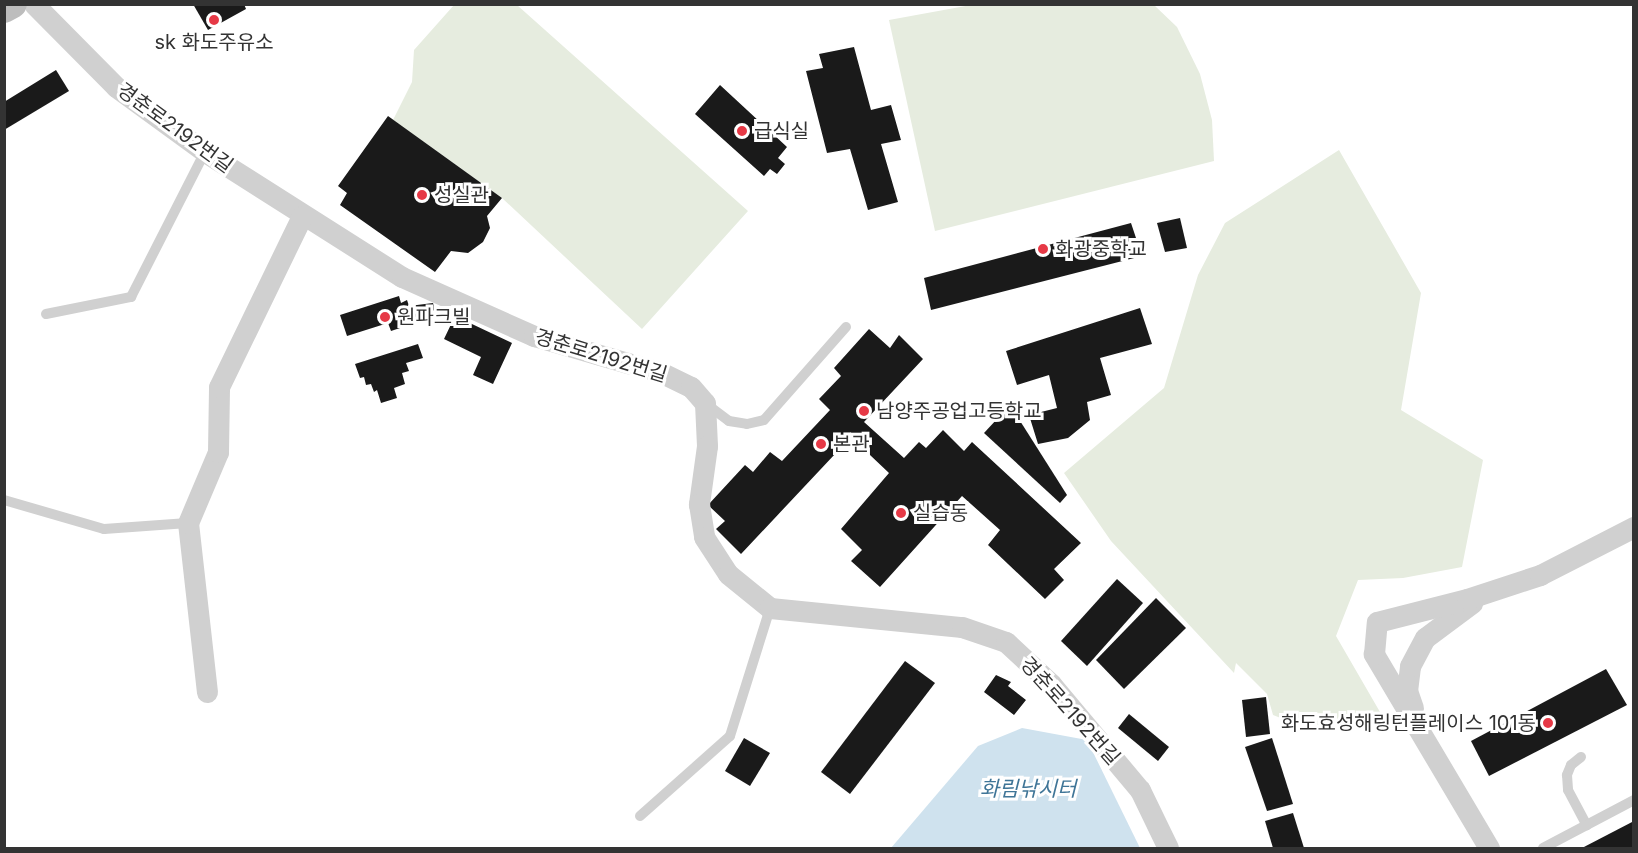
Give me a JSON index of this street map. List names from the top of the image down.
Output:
{
  "streets": {
    "street": ["경춘로2192번길"]
  },
  "water": ["화림낚시터"],
  "places": [
    "sk 화도주유소",
    "급식실",
    "성실관",
    "화광중학교",
    "원파크빌",
    "남양주공업고등학교",
    "본관",
    "실습동",
    "화도효성해링턴플레이스 101동"
  ]
}
